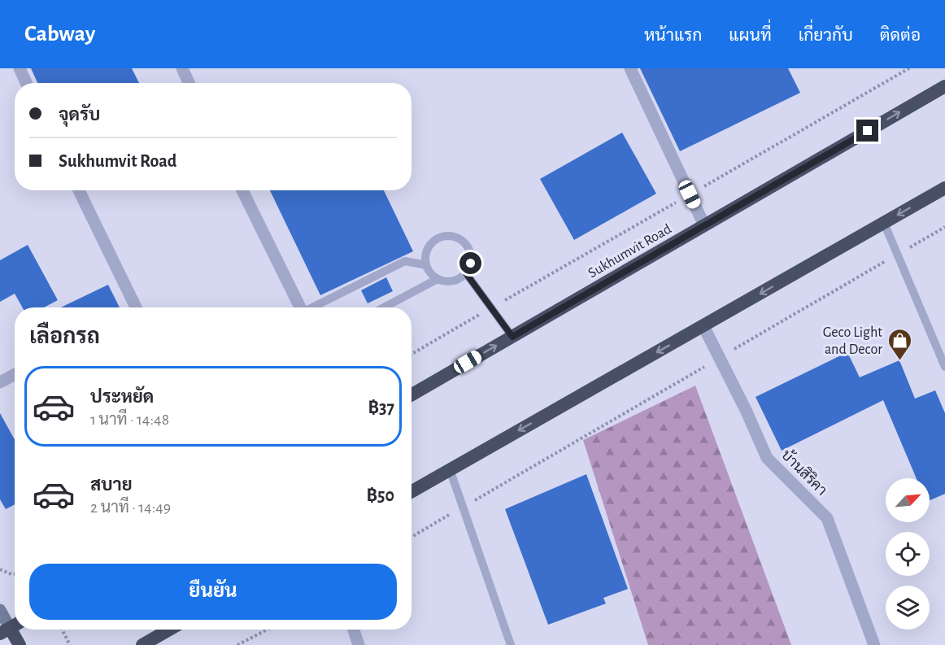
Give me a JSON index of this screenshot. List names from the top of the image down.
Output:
{
  "streets": {
    "highway": ["Sukhumvit Road"],
    "street": ["บ้านสิริคา"]
  },
  "places": {
    "shop": ["Geco Light and Decor"]
  },
  "north": "top right",
  "page": {
    "header": "Cabway",
    "nav": [
      "หน้าแรก",
      "แผนที่",
      "เกี่ยวกับ",
      "ติดต่อ"
    ],
    "banner": ["จุดรับ", "Sukhumvit Road"],
    "heading": "เลือกรถ",
    "list": [
      {
        "name": "ประหยัด",
        "note": "1 นาที · 14:48",
        "value": "฿37"
      },
      {
        "name": "สบาย",
        "note": "2 นาที · 14:49",
        "value": "฿50"
      }
    ],
    "buttons": "ยืนยัน"
  }
}
